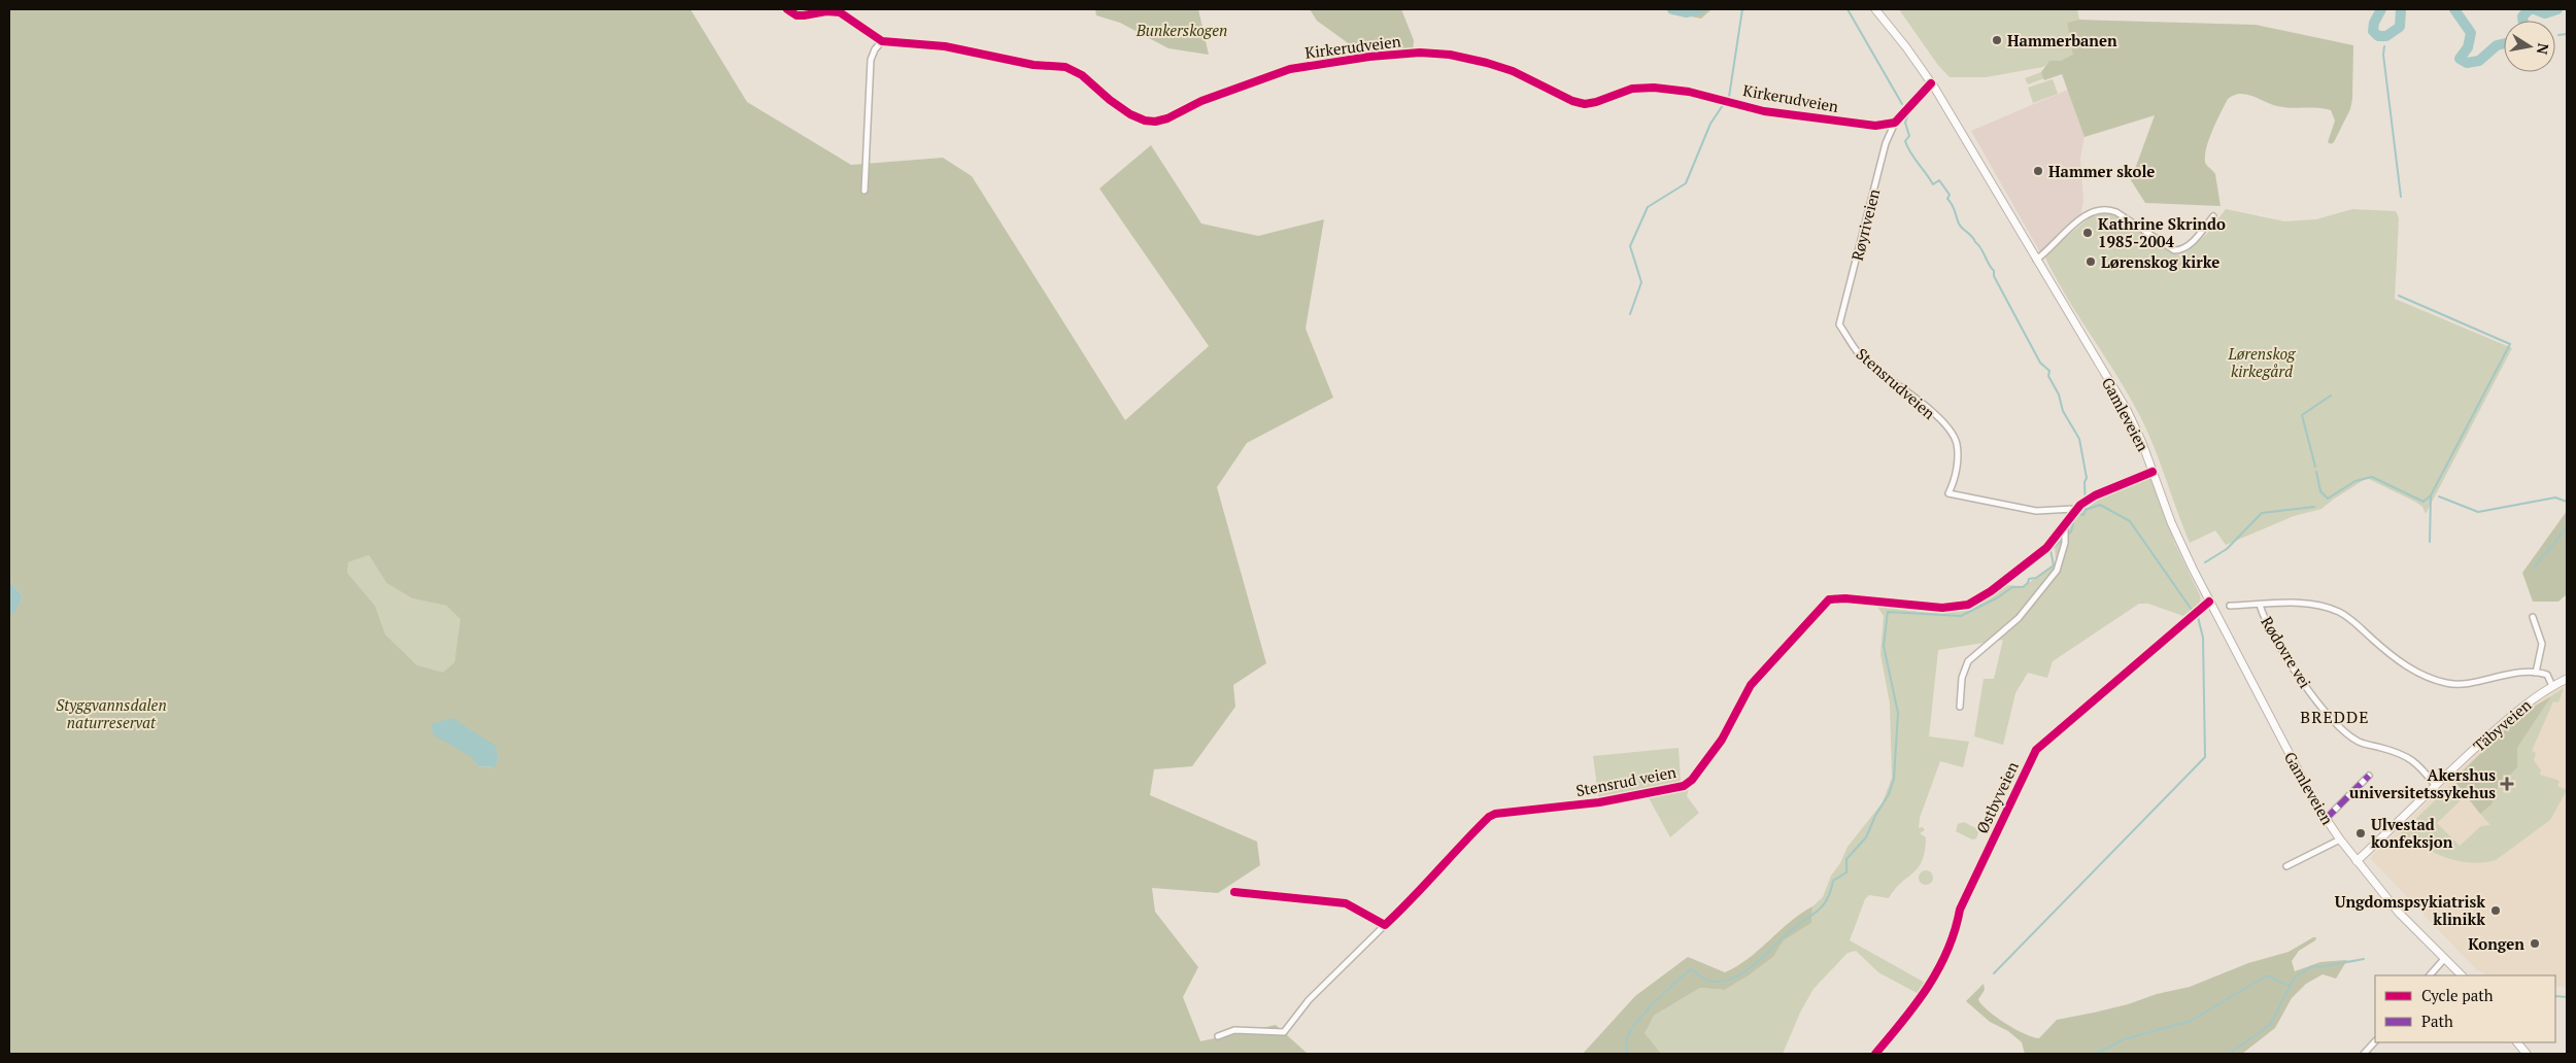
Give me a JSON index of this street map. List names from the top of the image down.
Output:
{
  "streets": {
    "main road": ["Gamleveien", "Täbyveien"],
    "street": [
      "Kirkerudveien",
      "Røyriveien",
      "Stensrudveien",
      "Rødovre vei",
      "Stensrud veien",
      "Østbyveien"
    ]
  },
  "crossings": [
    ["Kirkerudveien", "Røyriveien"],
    ["Røyriveien", "Stensrudveien"],
    ["Stensrudveien", "Stensrud veien"],
    ["Gamleveien", "Täbyveien"],
    ["Gamleveien", "Stensrud veien"],
    ["Gamleveien", "Østbyveien"],
    ["Rødovre vei", "Täbyveien"]
  ],
  "districts": ["BREDDE"],
  "parks": ["Bunkerskogen", "Lørenskog kirkegård", "Styggvannsdalen naturreservat"],
  "places": {
    "other": [
      "Hammerbanen",
      "Hammer skole",
      "Kathrine Skrindo 1985-2004",
      "Lørenskog kirke",
      "Ulvestad konfeksjon",
      "Ungdomspsykiatrisk klinikk",
      "Kongen"
    ],
    "health": ["Akershus universitetssykehus"]
  },
  "legend": ["Cycle path", "Path"],
  "north": "right"
}
